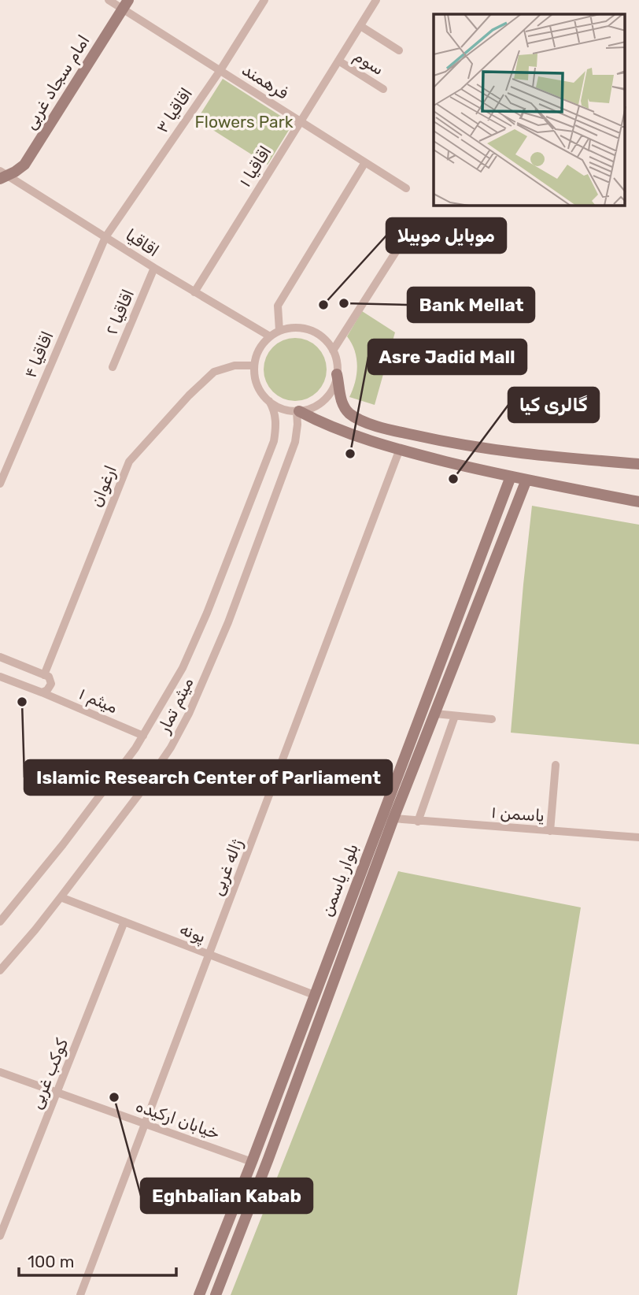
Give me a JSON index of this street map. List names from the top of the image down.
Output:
{
  "streets": {
    "street": [
      "سوم",
      "فرهمند",
      "امام سجاد غربی",
      "اقاقیا ۳",
      "اقاقیا ۱",
      "اقاقیا",
      "اقاقیا ۲",
      "اقاقیا ۴",
      "ارغوان",
      "میثم ۱",
      "میثم تمار",
      "یاسمن ۱",
      "ژاله غربی",
      "بلوار یاسمن",
      "پونه",
      "کوکب غربی",
      "خیابان ارکیده"
    ]
  },
  "crossings": [
    ["سوم", "اقاقیا ۱"],
    ["فرهمند", "امام سجاد غربی"],
    ["فرهمند", "اقاقیا ۳"],
    ["فرهمند", "اقاقیا ۱"],
    ["امام سجاد غربی", "اقاقیا"],
    ["اقاقیا ۳", "اقاقیا"],
    ["اقاقیا ۳", "اقاقیا ۴"],
    ["اقاقیا ۱", "اقاقیا"],
    ["اقاقیا", "اقاقیا ۲"],
    ["اقاقیا", "اقاقیا ۴"],
    ["اقاقیا", "ارغوان"],
    ["اقاقیا", "میثم تمار"],
    ["ارغوان", "میثم ۱"],
    ["ارغوان", "میثم تمار"],
    ["میثم ۱", "میثم تمار"],
    ["میثم تمار", "پونه"],
    ["یاسمن ۱", "بلوار یاسمن"],
    ["ژاله غربی", "پونه"],
    ["ژاله غربی", "خیابان ارکیده"],
    ["بلوار یاسمن", "پونه"],
    ["بلوار یاسمن", "خیابان ارکیده"],
    ["پونه", "کوکب غربی"],
    ["کوکب غربی", "خیابان ارکیده"]
  ],
  "parks": ["Flowers Park"],
  "places": [
    "Bank Mellat",
    "موبایل موبیلا",
    "Asre Jadid Mall",
    "گالری کیا",
    "Islamic Research Center of Parliament",
    "Eghbalian Kabab"
  ],
  "scale_bar": "100 m"
}
